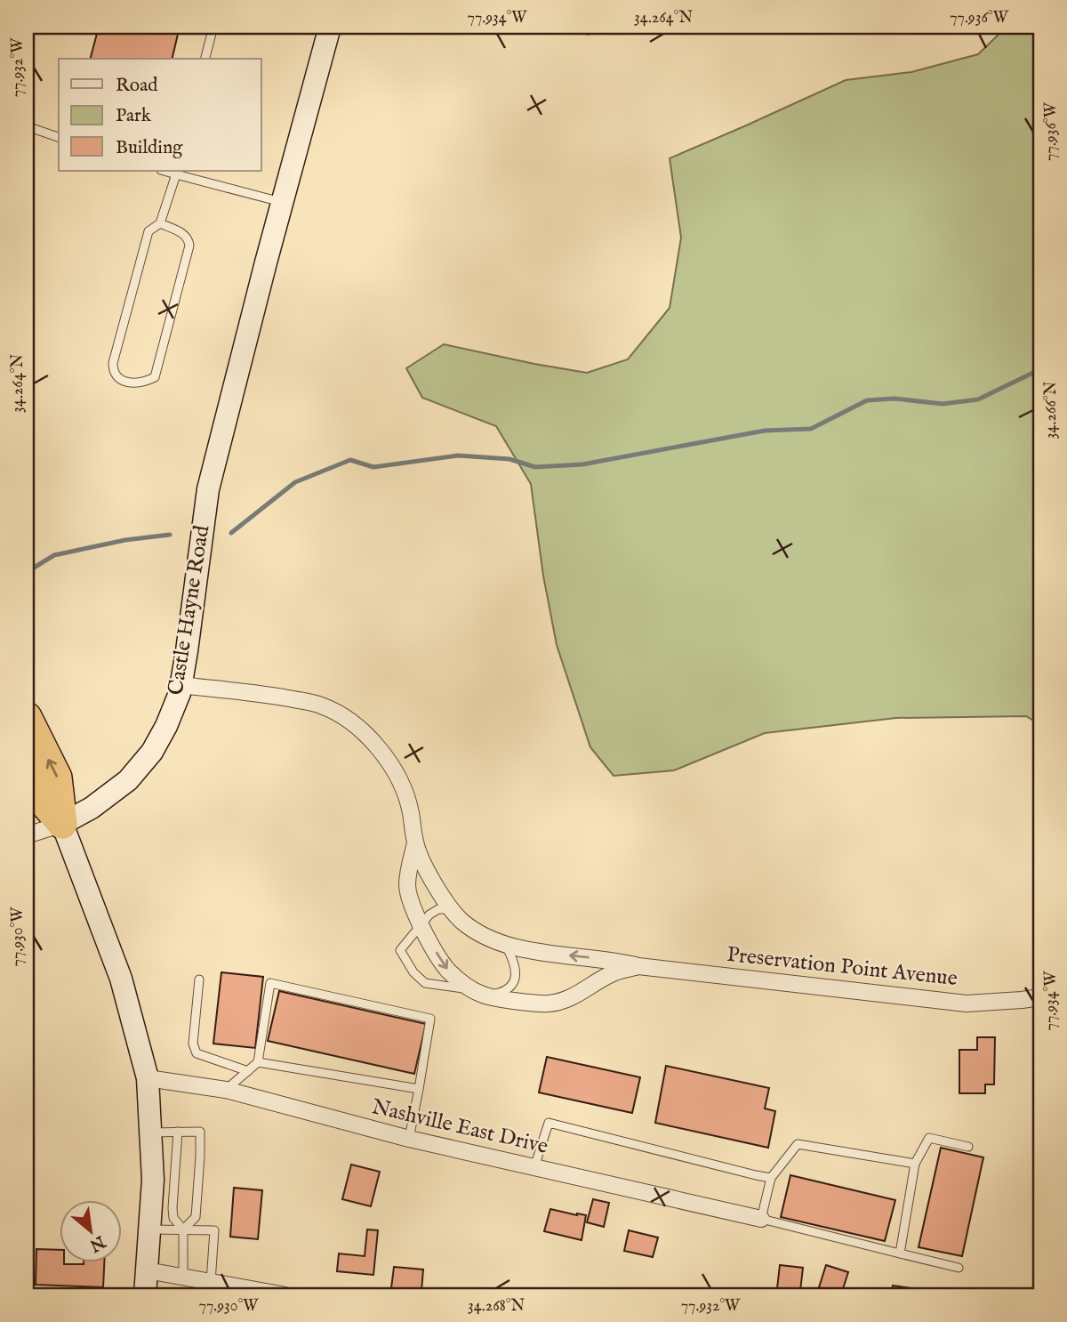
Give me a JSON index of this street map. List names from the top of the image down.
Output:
{
  "streets": {
    "main road": ["Castle Hayne Road"],
    "street": ["Preservation Point Avenue", "Nashville East Drive"]
  },
  "crossings": [
    ["Castle Hayne Road", "Preservation Point Avenue"]
  ],
  "legend": ["Road", "Park", "Building"],
  "north": "bottom right",
  "coordinates": [
    "77.934°W",
    "34.264°N",
    "77.936°W",
    "77.932°W",
    "34.266°N",
    "77.930°W",
    "34.268°N"
  ]
}
